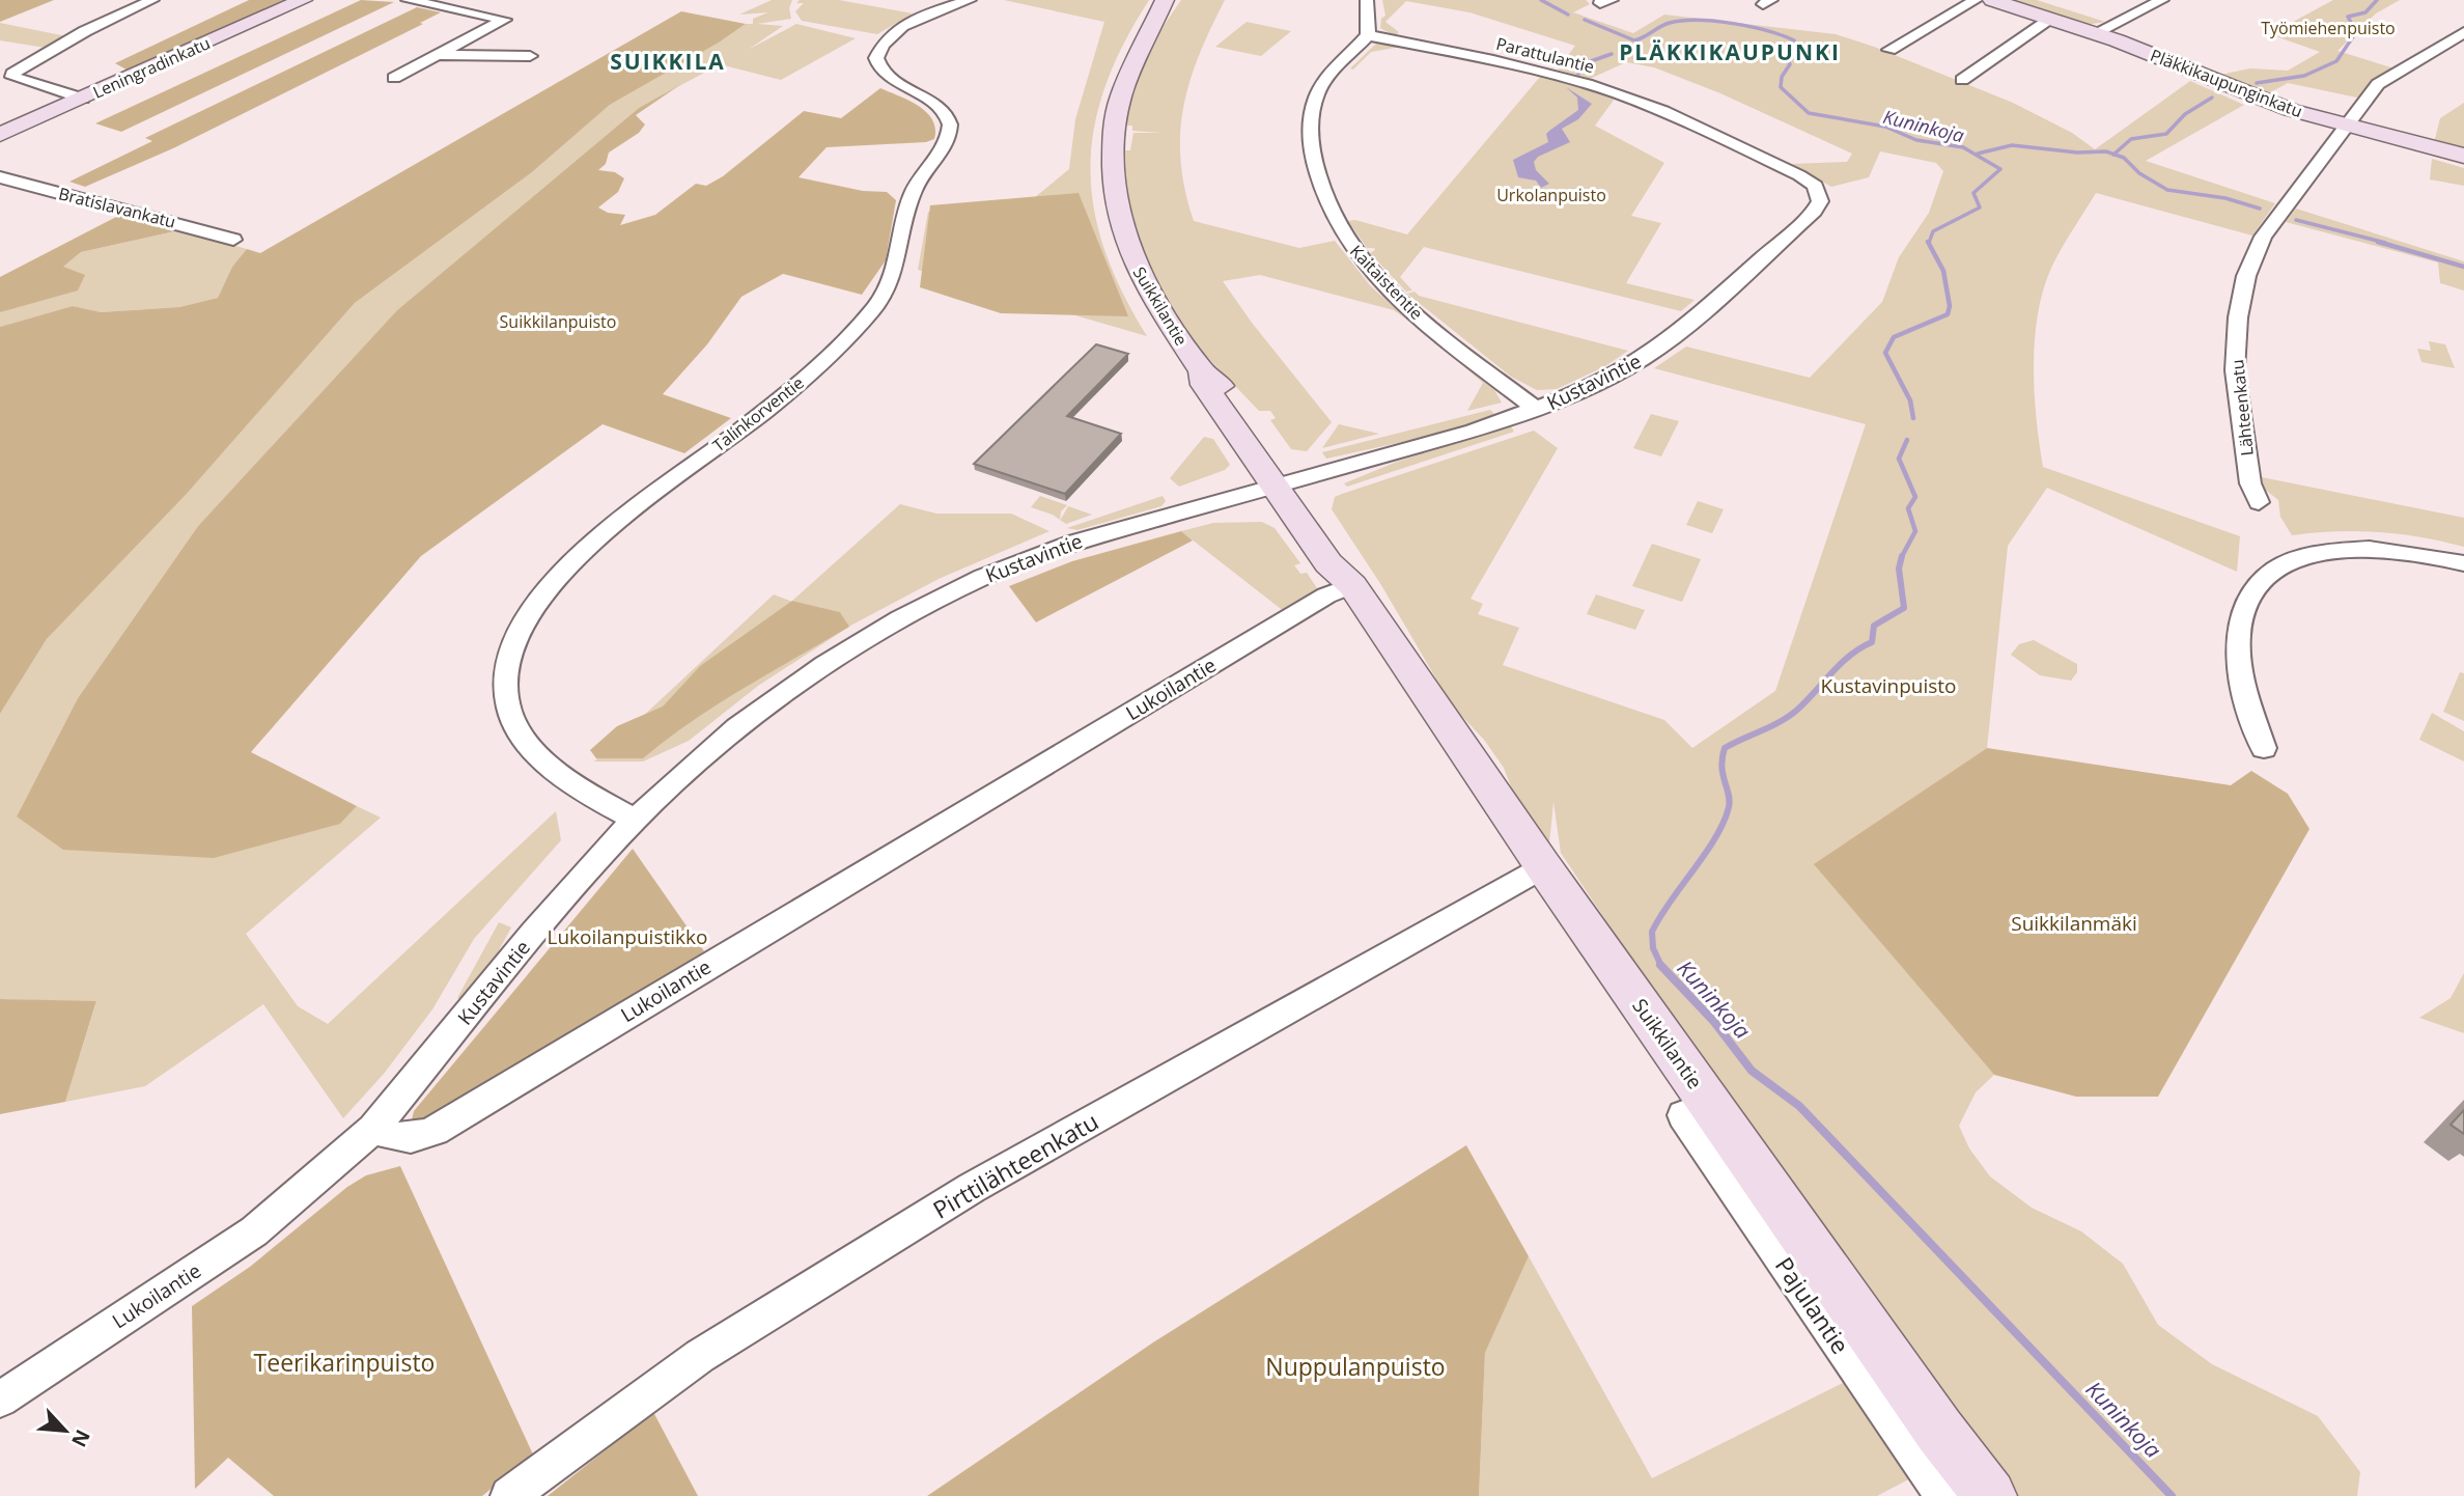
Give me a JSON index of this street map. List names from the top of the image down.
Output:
{
  "streets": {
    "main road": ["Leningradinkatu", "Pläkkikaupunginkatu", "Suikkilantie"],
    "street": [
      "Parattulantie",
      "Bratislavankatu",
      "Kaitaistentie",
      "Kustavintie",
      "Lähteenkatu",
      "Talinkorventie",
      "Lukoilantie",
      "Pirttilähteenkatu",
      "Pajulantie"
    ]
  },
  "crossings": [
    ["Parattulantie", "Kaitaistentie"],
    ["Parattulantie", "Kustavintie"],
    ["Pläkkikaupunginkatu", "Lähteenkatu"],
    ["Kaitaistentie", "Kustavintie"],
    ["Suikkilantie", "Kustavintie"],
    ["Suikkilantie", "Lukoilantie"],
    ["Suikkilantie", "Pirttilähteenkatu"],
    ["Kustavintie", "Talinkorventie"],
    ["Kustavintie", "Lukoilantie"]
  ],
  "districts": ["PLÄKKIKAUPUNKI", "SUIKKILA"],
  "water": ["Kuninkoja"],
  "parks": [
    "Työmiehenpuisto",
    "Urkolanpuisto",
    "Suikkilanpuisto",
    "Kustavinpuisto",
    "Suikkilanmäki",
    "Lukoilanpuistikko",
    "Teerikarinpuisto",
    "Nuppulanpuisto"
  ],
  "north": "bottom right"
}
